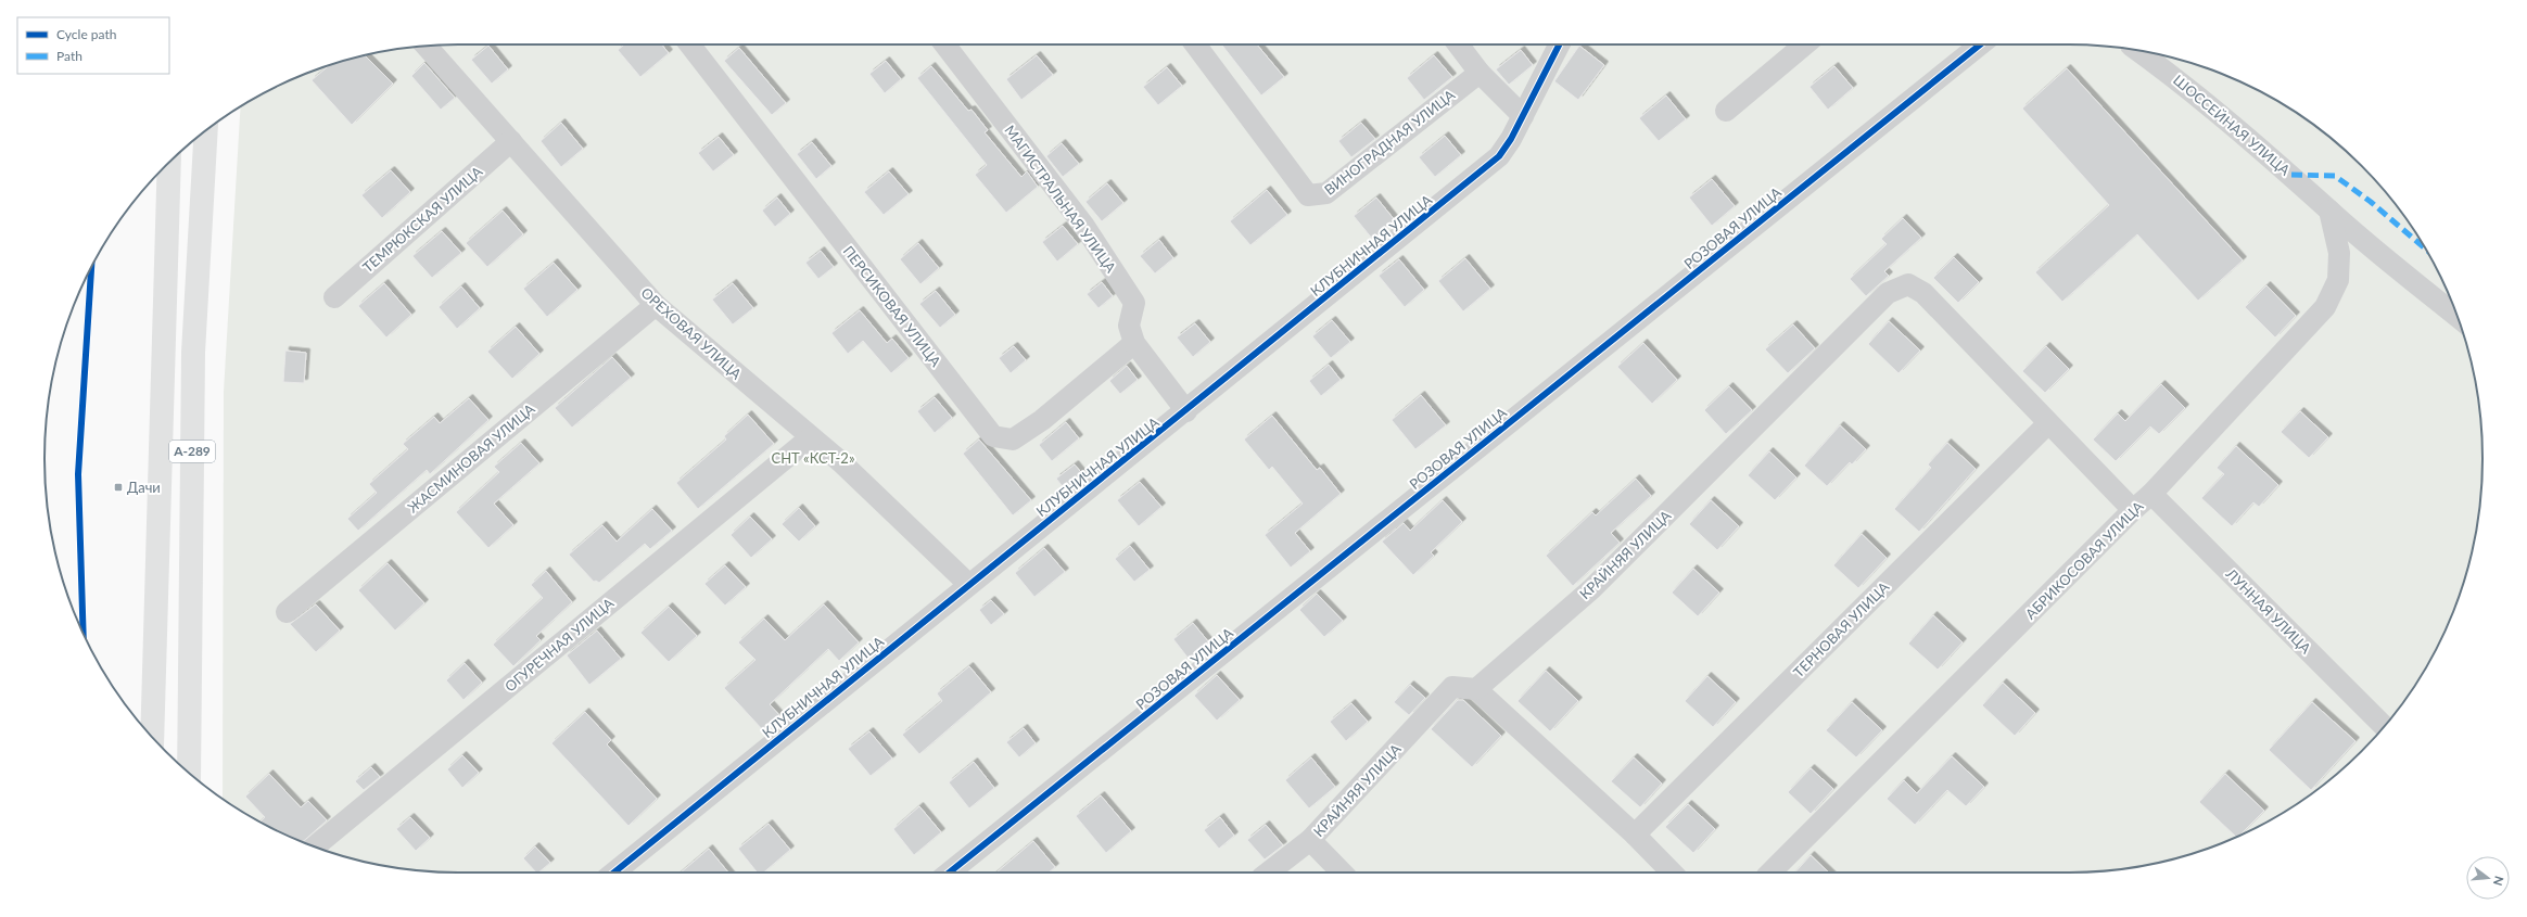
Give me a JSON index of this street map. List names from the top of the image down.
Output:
{
  "streets": {
    "highway": ["А-289"],
    "street": [
      "ШОССЕЙНАЯ УЛИЦА",
      "ВИНОГРАДНАЯ УЛИЦА",
      "МАГИСТРАЛЬНАЯ УЛИЦА",
      "ТЕМРЮКСКАЯ УЛИЦА",
      "РОЗОВАЯ УЛИЦА",
      "КЛУБНИЧНАЯ УЛИЦА",
      "ПЕРСИКОВАЯ УЛИЦА",
      "ОРЕХОВАЯ УЛИЦА",
      "ЖАСМИНОВАЯ УЛИЦА",
      "КРАЙНЯЯ УЛИЦА",
      "АБРИКОСОВАЯ УЛИЦА",
      "ЛУННАЯ УЛИЦА",
      "ТЕРНОВАЯ УЛИЦА",
      "ОГУРЕЧНАЯ УЛИЦА"
    ]
  },
  "crossings": [
    ["ШОССЕЙНАЯ УЛИЦА", "АБРИКОСОВАЯ УЛИЦА"],
    ["МАГИСТРАЛЬНАЯ УЛИЦА", "КЛУБНИЧНАЯ УЛИЦА"],
    ["МАГИСТРАЛЬНАЯ УЛИЦА", "ПЕРСИКОВАЯ УЛИЦА"],
    ["ТЕМРЮКСКАЯ УЛИЦА", "ОРЕХОВАЯ УЛИЦА"],
    ["КЛУБНИЧНАЯ УЛИЦА", "ОРЕХОВАЯ УЛИЦА"],
    ["ОРЕХОВАЯ УЛИЦА", "ЖАСМИНОВАЯ УЛИЦА"],
    ["ОРЕХОВАЯ УЛИЦА", "ОГУРЕЧНАЯ УЛИЦА"],
    ["КРАЙНЯЯ УЛИЦА", "ТЕРНОВАЯ УЛИЦА"],
    ["АБРИКОСОВАЯ УЛИЦА", "ЛУННАЯ УЛИЦА"]
  ],
  "parks": ["СНТ «КСТ-2»"],
  "places": {
    "transit": ["Дачи"]
  },
  "legend": ["Cycle path", "Path"],
  "north": "right"
}
